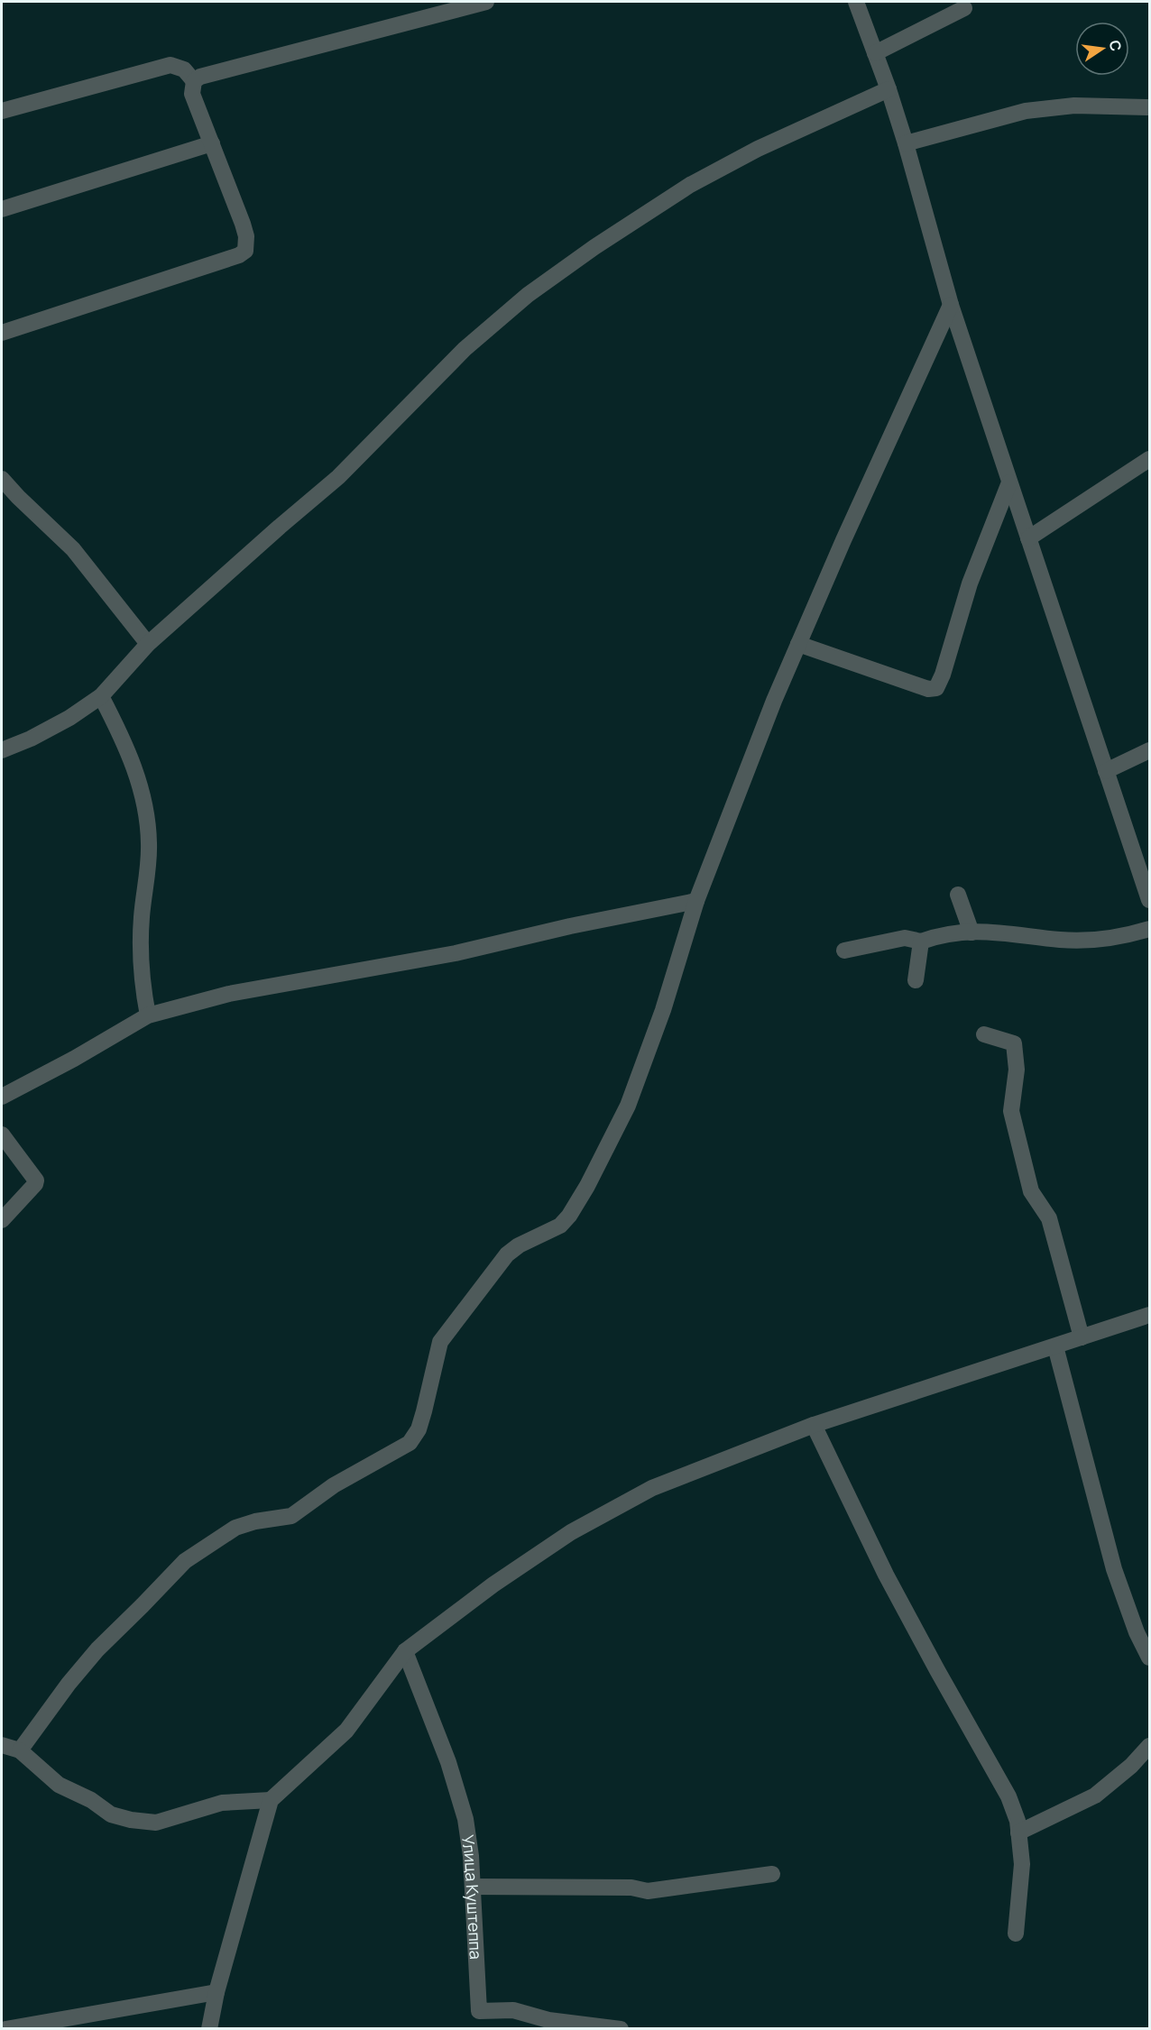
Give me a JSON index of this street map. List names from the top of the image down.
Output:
{
  "streets": {
    "street": ["Улица Куштеппа"]
  },
  "north": "right"
}
